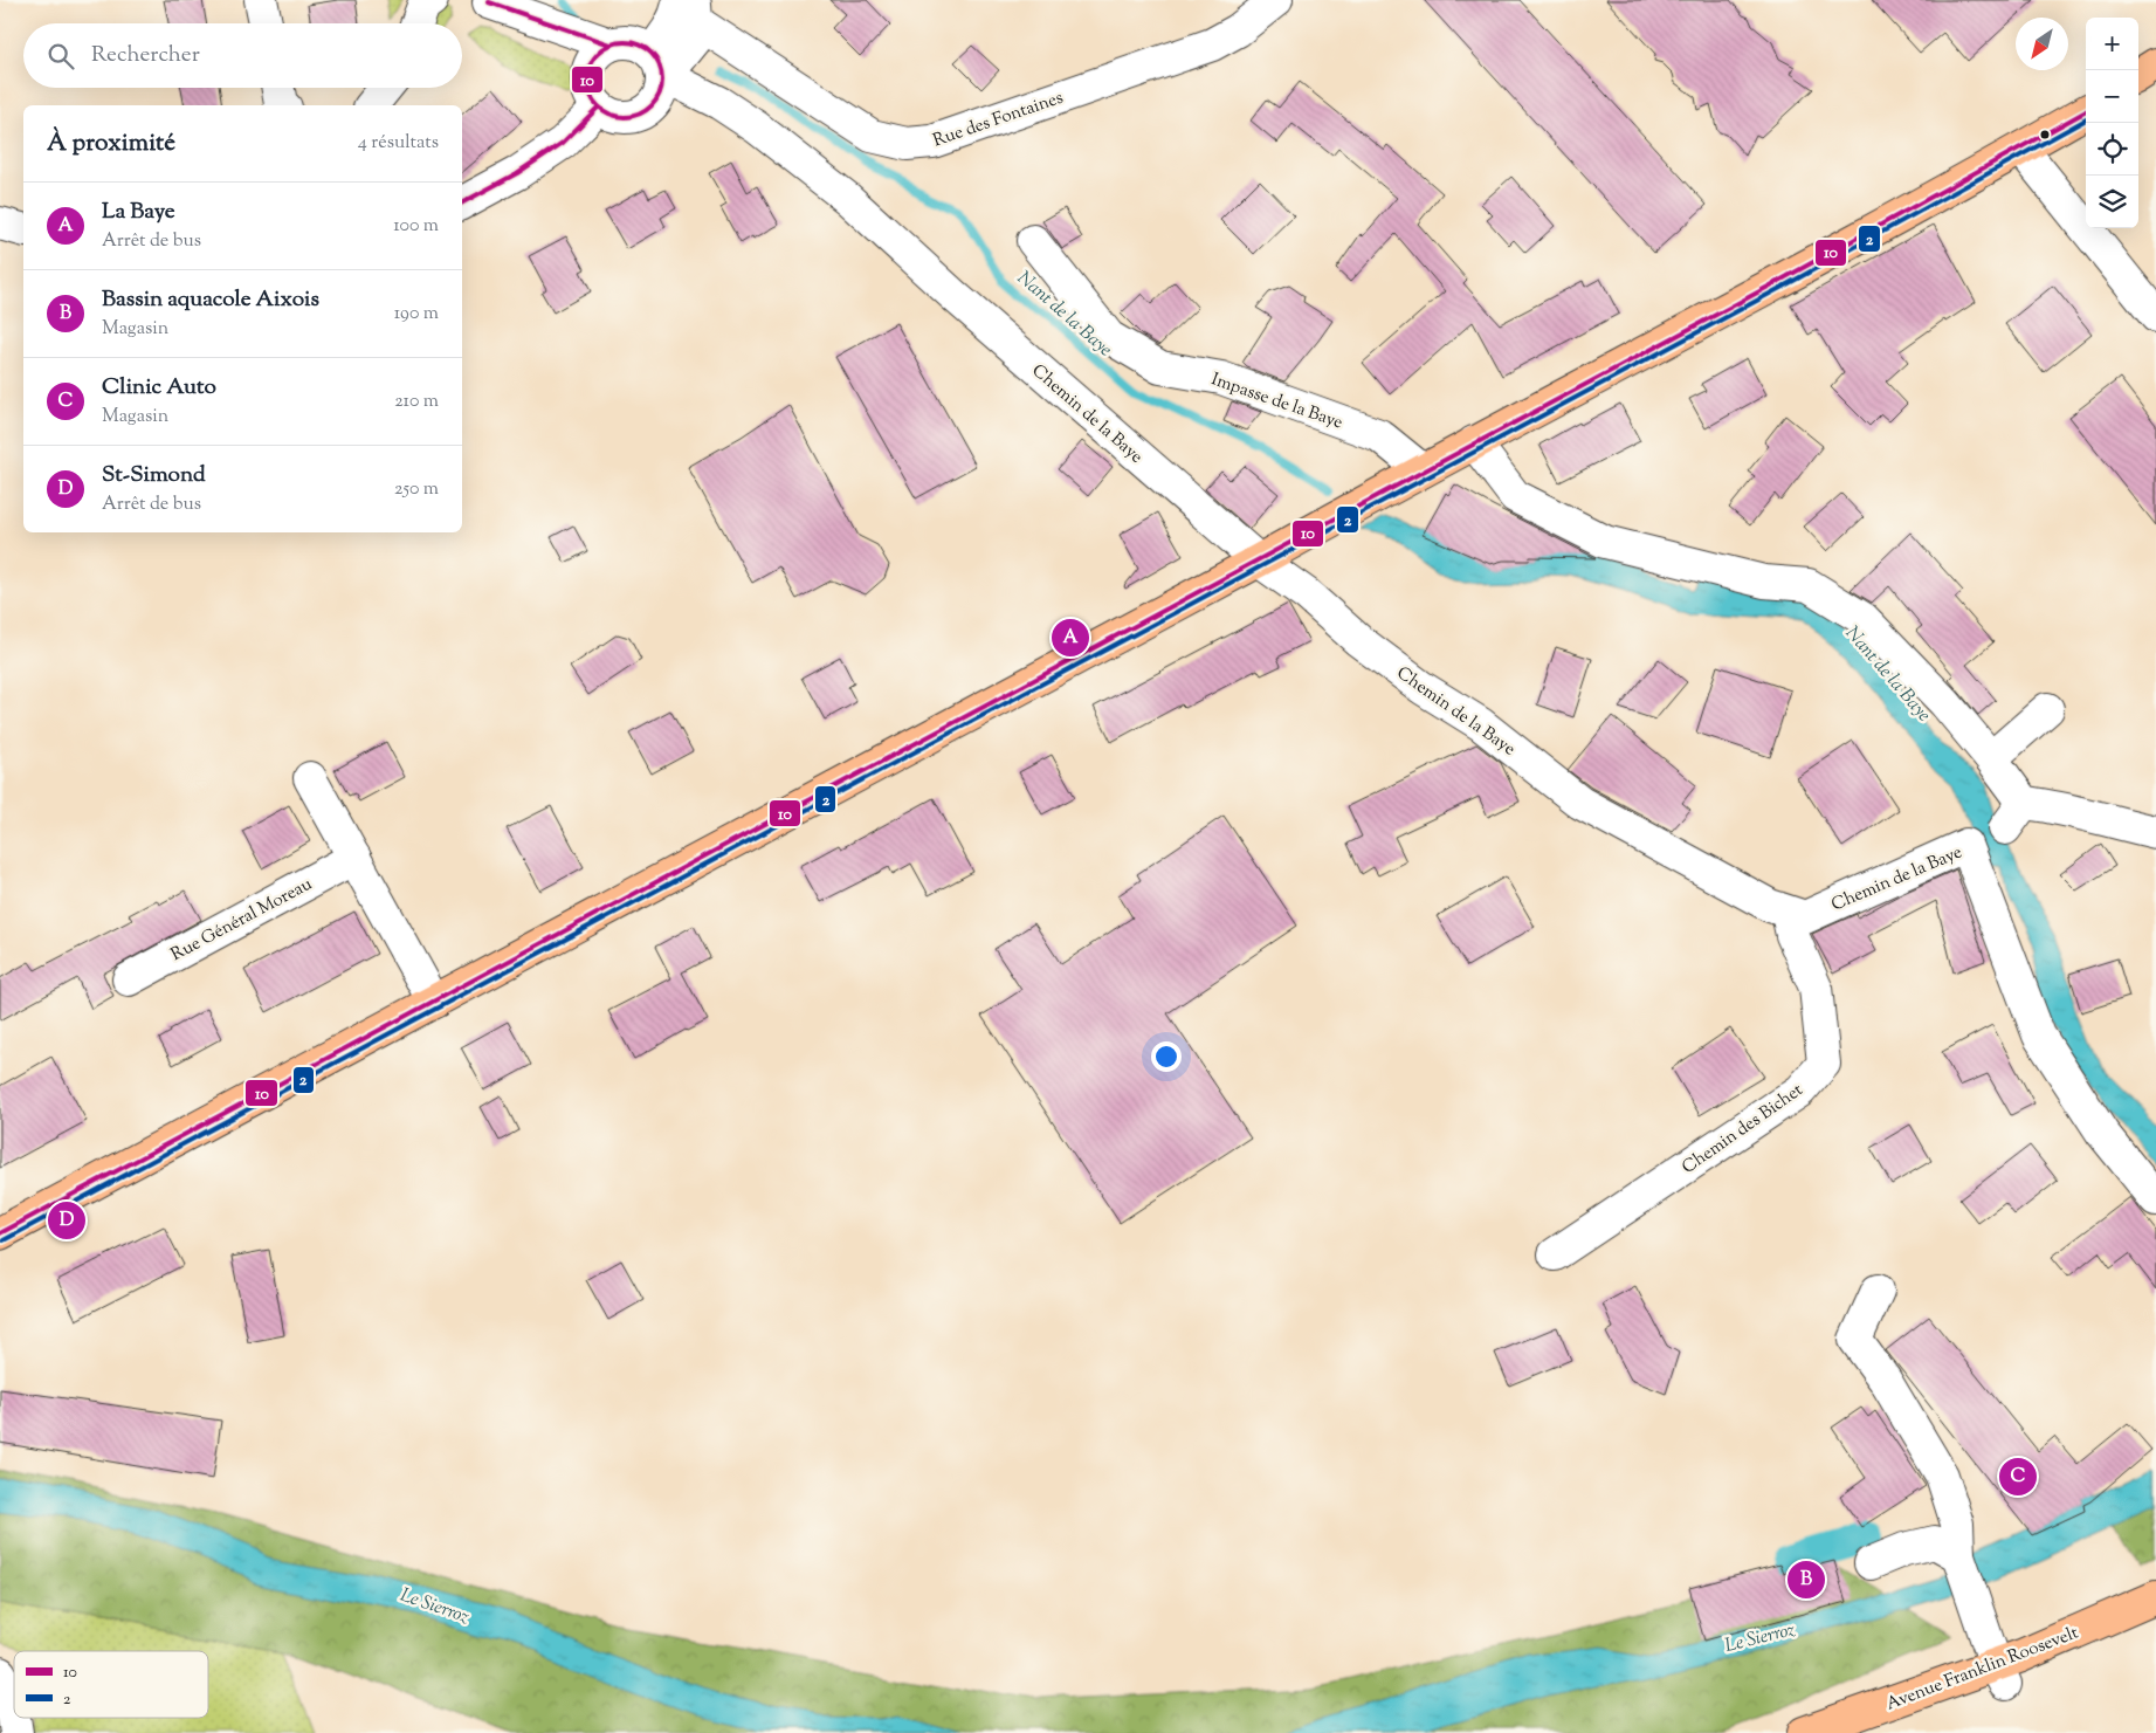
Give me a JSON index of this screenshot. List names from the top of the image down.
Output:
{
  "streets": {
    "main road": ["Avenue Franklin Roosevelt"],
    "street": [
      "Rue des Fontaines",
      "Impasse de la Baye",
      "Chemin de la Baye",
      "Rue Général Moreau",
      "Chemin des Bichet"
    ]
  },
  "crossings": [
    ["Rue des Fontaines", "Chemin de la Baye"],
    ["Chemin de la Baye", "Chemin des Bichet"]
  ],
  "water": ["Nant de la Baye", "Le Sierroz"],
  "lines": ["transit line 10", "transit line 2"],
  "legend": ["10", "2"],
  "north": "bottom left",
  "page": {
    "map_buttons": ["+", "−"],
    "search": "Rechercher",
    "heading": ["À proximité", "4 résultats"],
    "list": [
      {
        "mark": "A",
        "name": "La Baye",
        "note": "Arrêt de bus",
        "value": "100 m"
      },
      {
        "mark": "B",
        "name": "Bassin aquacole Aixois",
        "note": "Magasin",
        "value": "190 m"
      },
      {
        "mark": "C",
        "name": "Clinic Auto",
        "note": "Magasin",
        "value": "210 m"
      },
      {
        "mark": "D",
        "name": "St-Simond",
        "note": "Arrêt de bus",
        "value": "250 m"
      }
    ],
    "pins": [
      "A",
      "D",
      "C",
      "B"
    ]
  }
}
